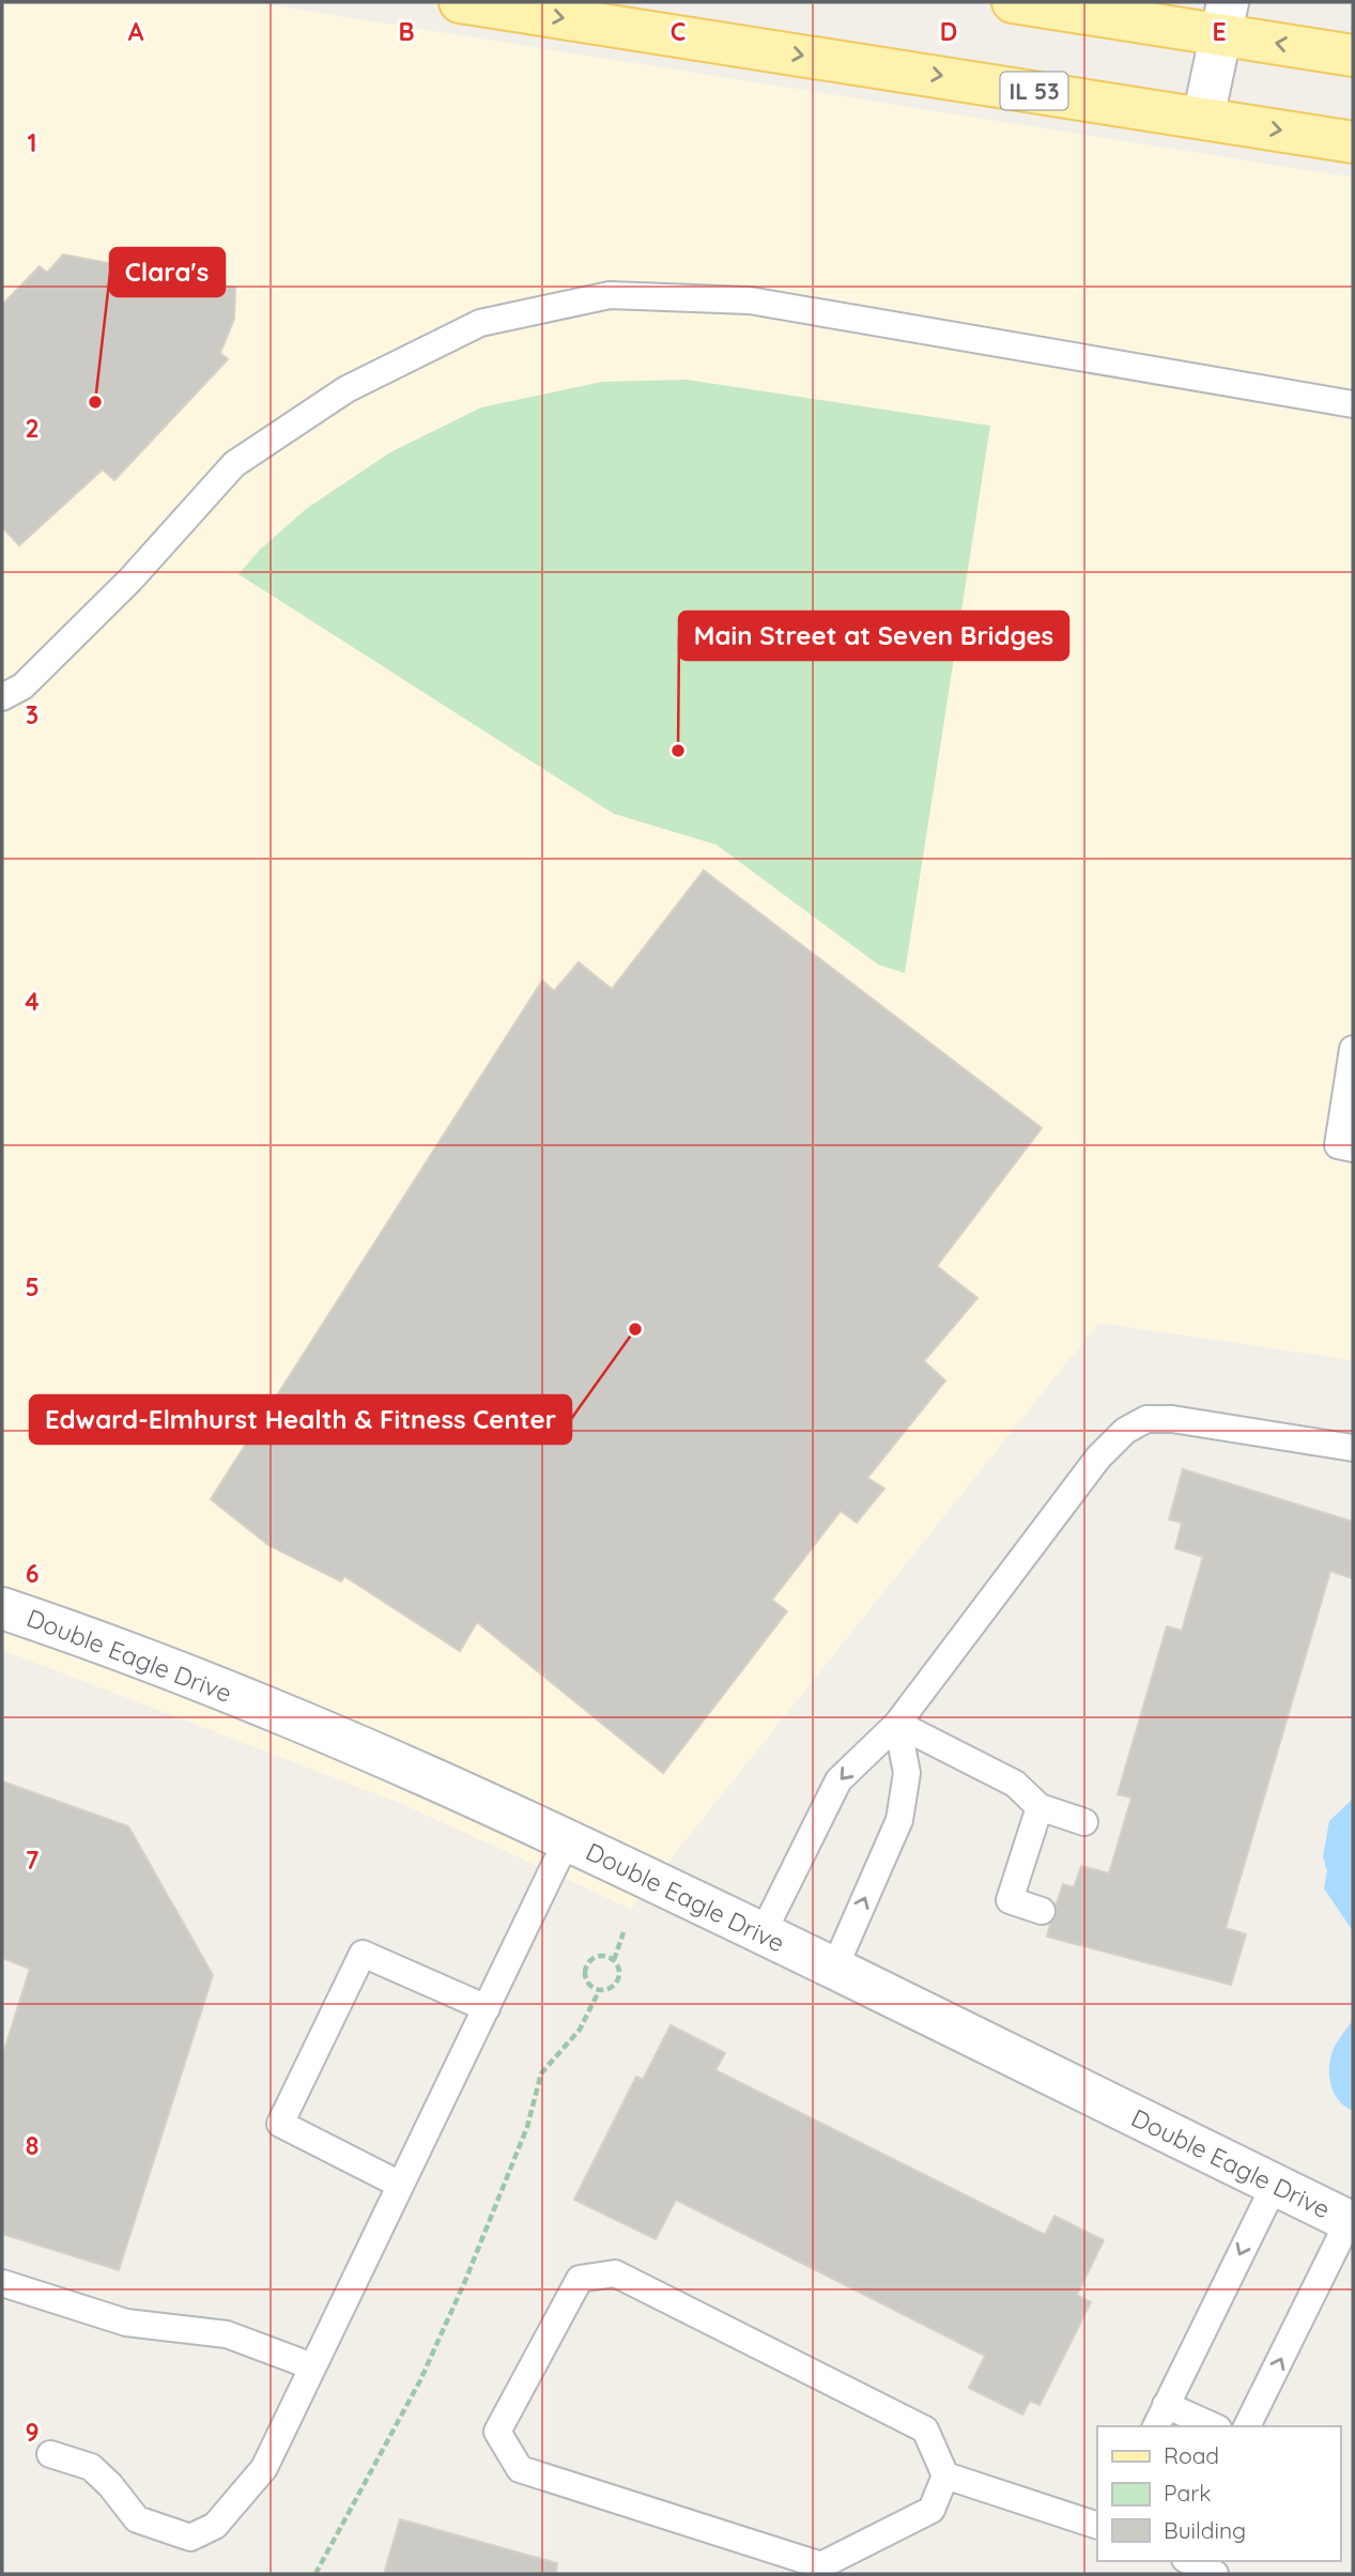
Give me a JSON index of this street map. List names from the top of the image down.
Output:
{
  "streets": {
    "main road": ["IL 53"],
    "street": ["Double Eagle Drive"]
  },
  "places": ["Clara's", "Main Street at Seven Bridges", "Edward-Elmhurst Health & Fitness Center"],
  "legend": ["Road", "Park", "Building"],
  "grid": {
    "columns": [
      "A",
      "B",
      "C",
      "D",
      "E"
    ],
    "rows": [
      "1",
      "2",
      "3",
      "4",
      "5",
      "6",
      "7",
      "8",
      "9"
    ]
  }
}
